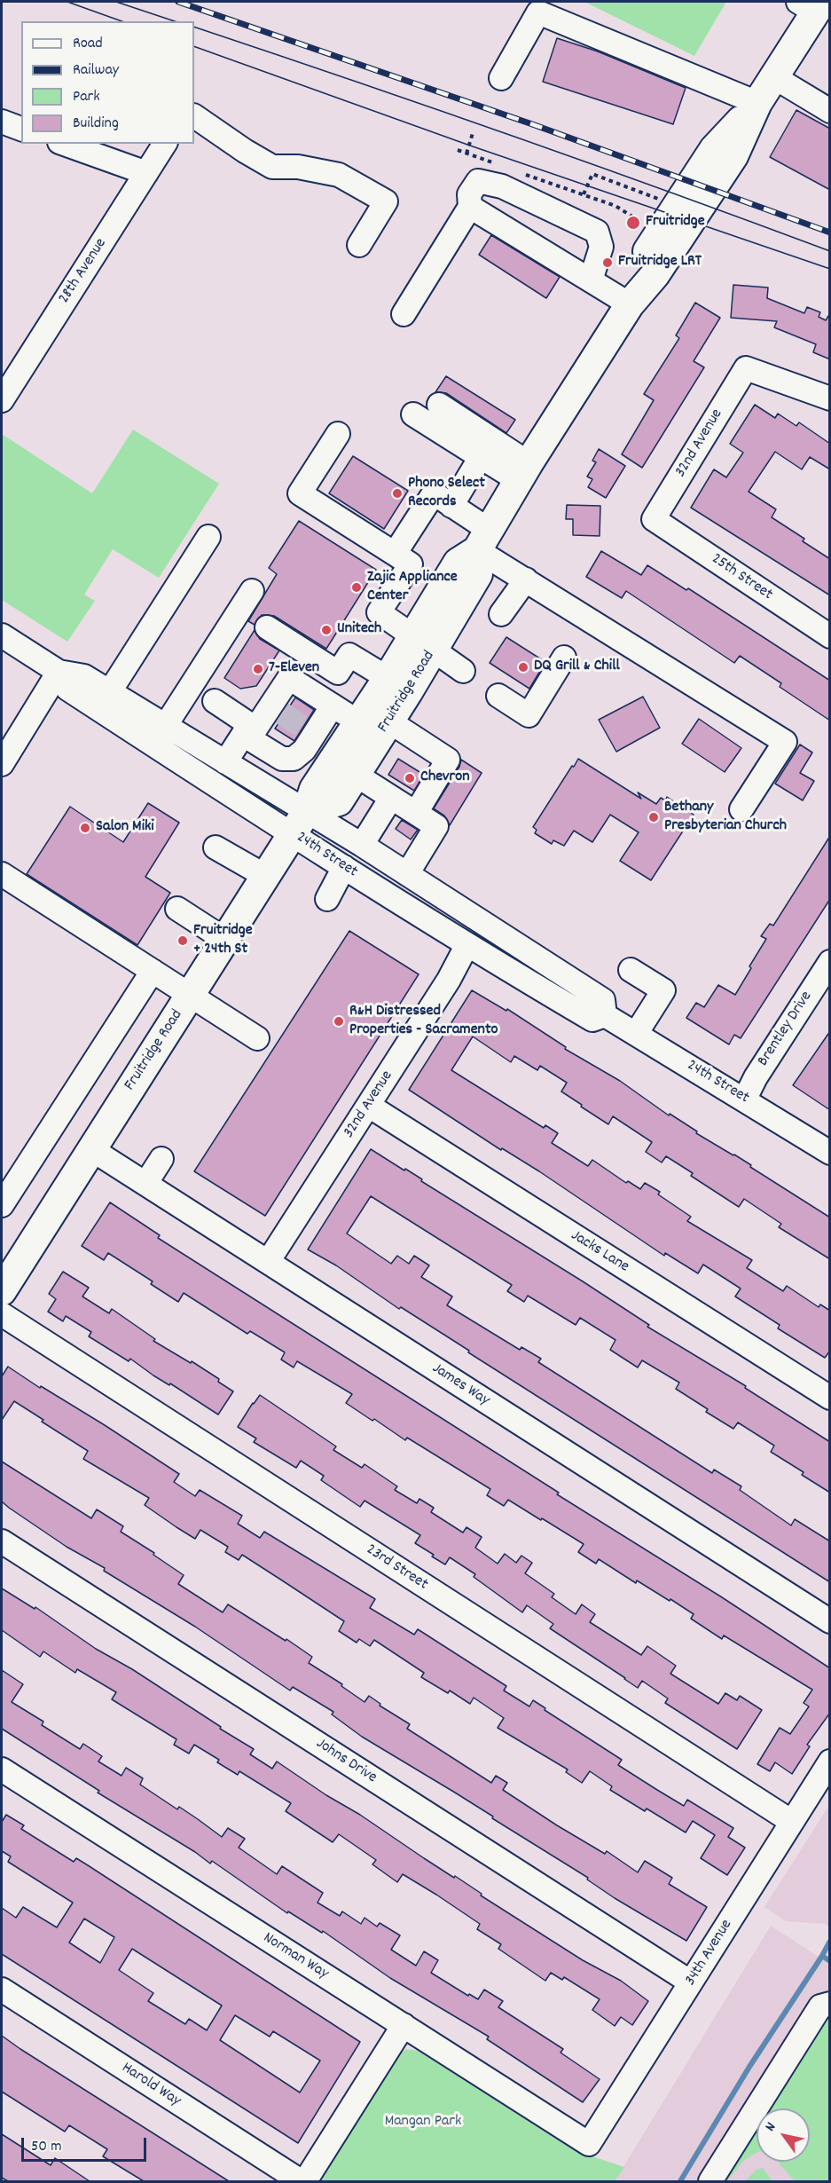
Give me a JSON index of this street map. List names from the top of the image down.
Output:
{
  "streets": {
    "main road": ["Fruitridge Road"],
    "street": [
      "28th Avenue",
      "32nd Avenue",
      "25th Street",
      "24th Street",
      "Brentley Drive",
      "Jacks Lane",
      "James Way",
      "23rd Street",
      "Johns Drive",
      "34th Avenue",
      "Norman Way",
      "Harold Way"
    ]
  },
  "crossings": [
    ["32nd Avenue", "25th Street"],
    ["32nd Avenue", "24th Street"],
    ["32nd Avenue", "Jacks Lane"],
    ["32nd Avenue", "James Way"],
    ["Fruitridge Road", "24th Street"],
    ["Fruitridge Road", "James Way"],
    ["24th Street", "Brentley Drive"],
    ["23rd Street", "34th Avenue"],
    ["Johns Drive", "34th Avenue"],
    ["34th Avenue", "Norman Way"]
  ],
  "parks": ["Mangan Park"],
  "places": [
    "Fruitridge",
    "Fruitridge LRT",
    "Phono Select Records",
    "Zajic Appliance Center",
    "Unitech",
    "DQ Grill & Chill",
    "7-Eleven",
    "Chevron",
    "Bethany Presbyterian Church",
    "Salon Miki",
    "Fruitridge + 24th St",
    "R&H Distressed Properties - Sacramento"
  ],
  "legend": [
    "Road",
    "Railway",
    "Park",
    "Building"
  ],
  "scale_bar": "50 m",
  "north": "top left"
}
